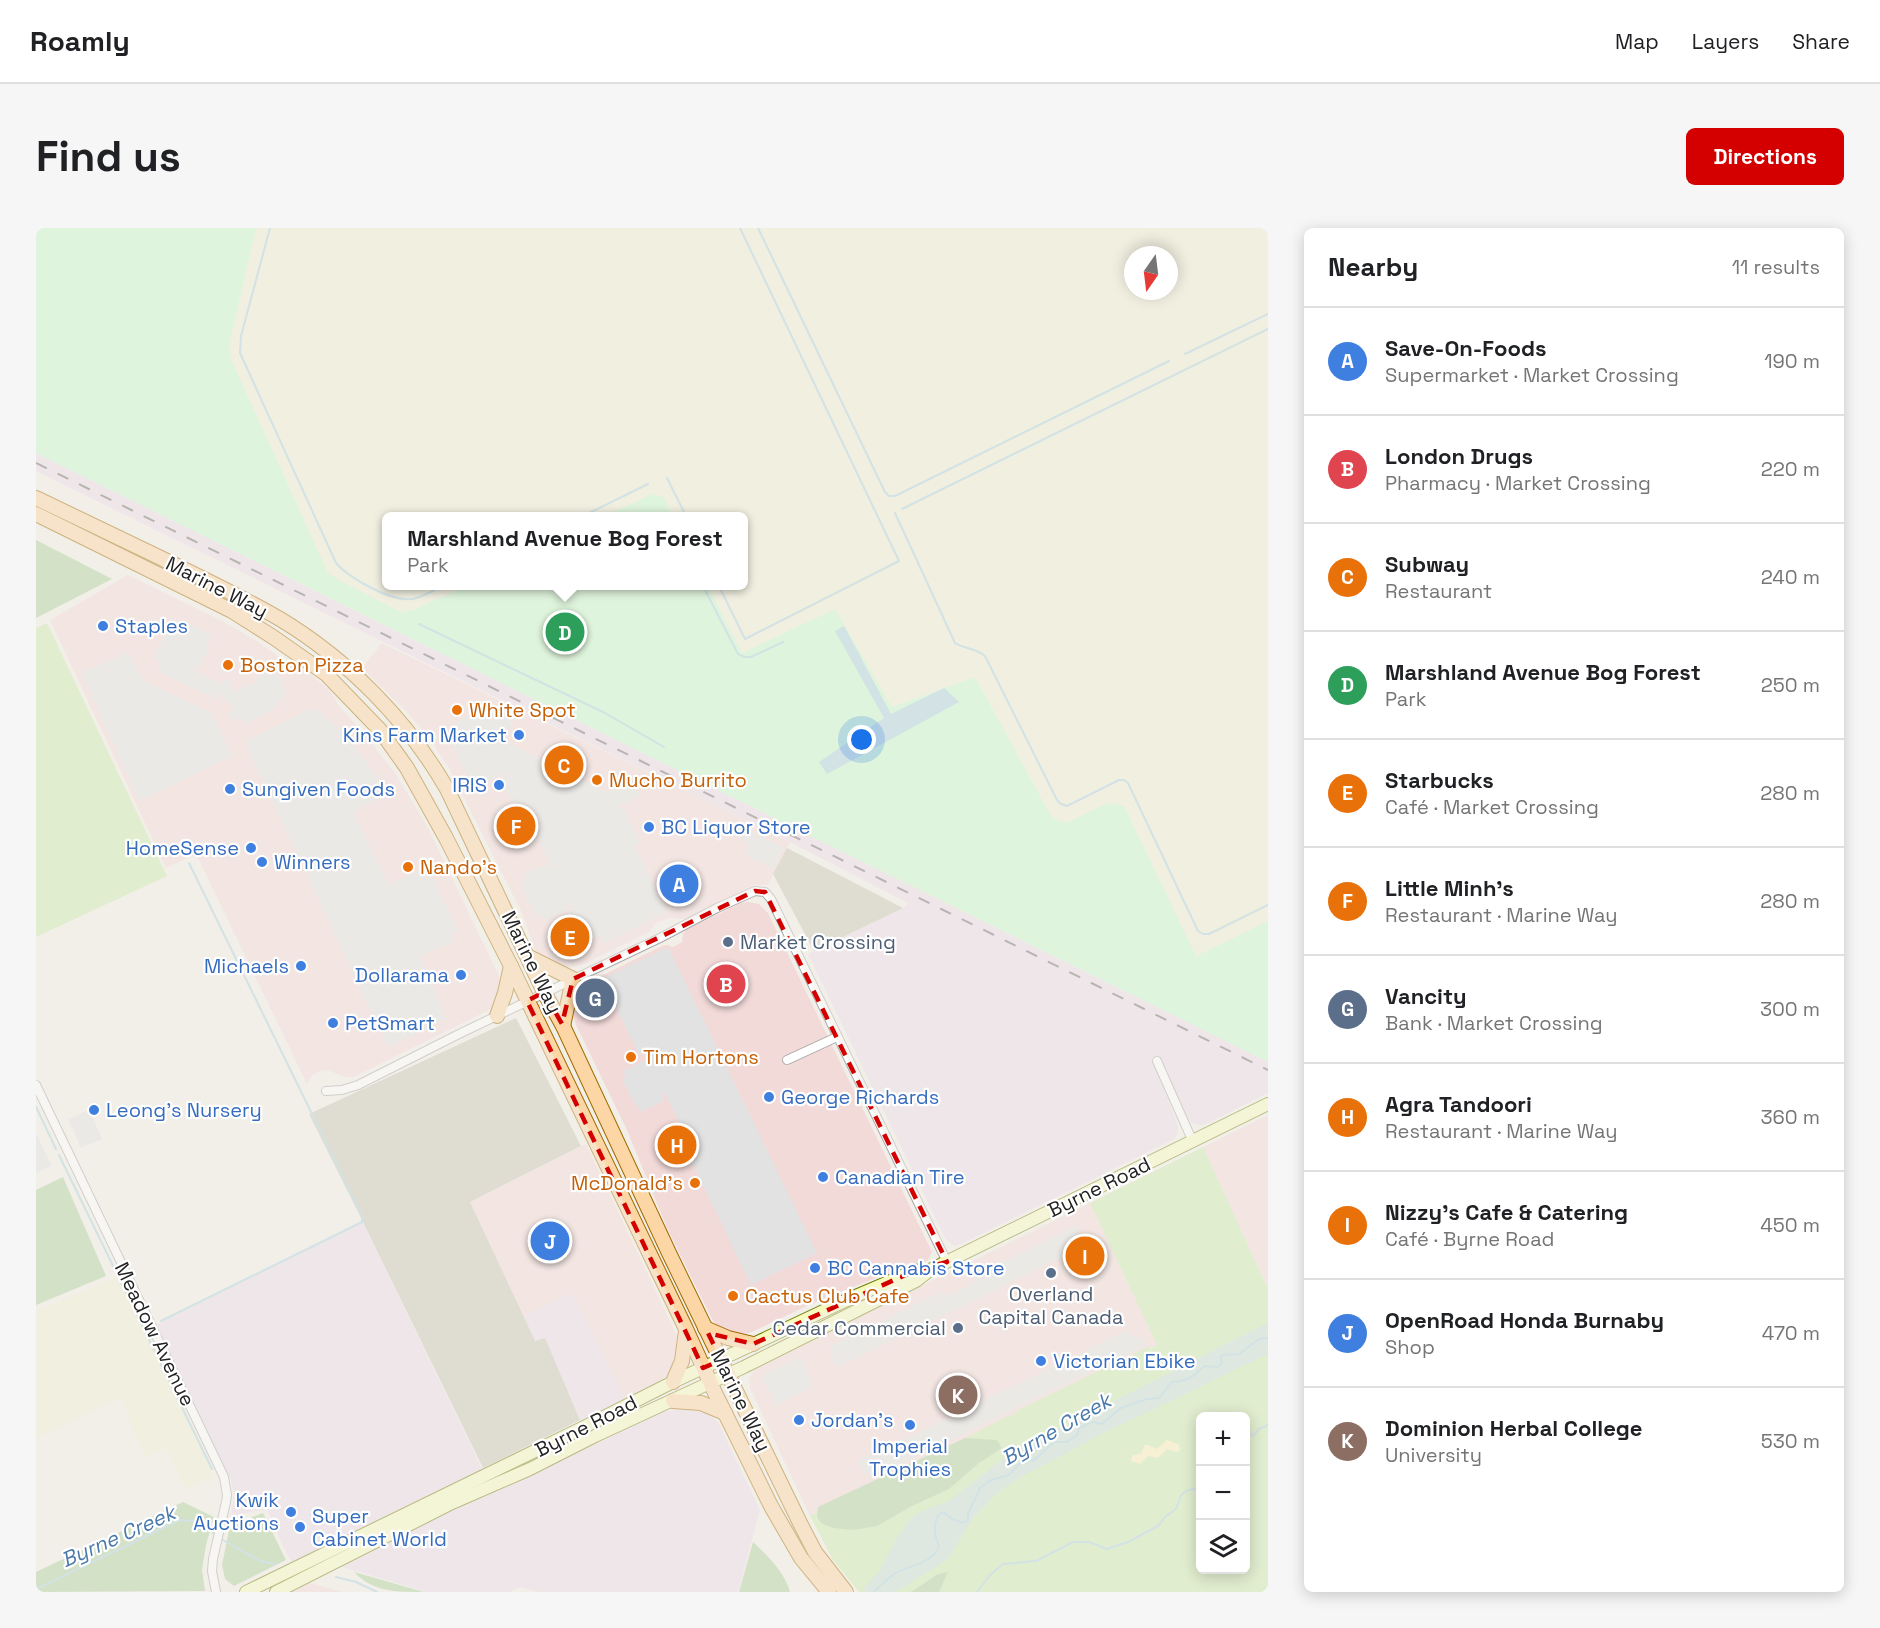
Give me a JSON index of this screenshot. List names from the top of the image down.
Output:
{
  "streets": {
    "main road": ["Marine Way", "Byrne Road"],
    "street": ["Meadow Avenue"]
  },
  "crossings": [
    ["Marine Way", "Byrne Road"]
  ],
  "water": ["Byrne Creek"],
  "places": [
    "Staples",
    "Boston Pizza",
    "White Spot",
    "Kins Farm Market",
    "Mucho Burrito",
    "IRIS",
    "Sungiven Foods",
    "BC Liquor Store",
    "HomeSense",
    "Winners",
    "Nando's",
    "Market Crossing",
    "Michaels",
    "Dollarama",
    "PetSmart",
    "Tim Hortons",
    "George Richards",
    "Leong's Nursery",
    "Canadian Tire",
    "McDonald's",
    "BC Cannabis Store",
    "Overland Capital Canada",
    "Cactus Club Cafe",
    "Cedar Commercial",
    "Victorian Ebike",
    "Jordan's",
    "Imperial Trophies",
    "Kwik Auctions",
    "Super Cabinet World"
  ],
  "north": "bottom",
  "page": {
    "header": "Roamly",
    "nav": ["Map", "Layers", "Share"],
    "buttons": "Directions",
    "title": "Find us",
    "heading": ["Nearby", "11 results"],
    "list": [
      {
        "mark": "A",
        "name": "Save-On-Foods",
        "note": "Supermarket · Market Crossing",
        "value": "190 m"
      },
      {
        "mark": "B",
        "name": "London Drugs",
        "note": "Pharmacy · Market Crossing",
        "value": "220 m"
      },
      {
        "mark": "C",
        "name": "Subway",
        "note": "Restaurant",
        "value": "240 m"
      },
      {
        "mark": "D",
        "name": "Marshland Avenue Bog Forest",
        "note": "Park",
        "value": "250 m"
      },
      {
        "mark": "E",
        "name": "Starbucks",
        "note": "Café · Market Crossing",
        "value": "280 m"
      },
      {
        "mark": "F",
        "name": "Little Minh's",
        "note": "Restaurant · Marine Way",
        "value": "280 m"
      },
      {
        "mark": "G",
        "name": "Vancity",
        "note": "Bank · Market Crossing",
        "value": "300 m"
      },
      {
        "mark": "H",
        "name": "Agra Tandoori",
        "note": "Restaurant · Marine Way",
        "value": "360 m"
      },
      {
        "mark": "I",
        "name": "Nizzy's Cafe & Catering",
        "note": "Café · Byrne Road",
        "value": "450 m"
      },
      {
        "mark": "J",
        "name": "OpenRoad Honda Burnaby",
        "note": "Shop",
        "value": "470 m"
      },
      {
        "mark": "K",
        "name": "Dominion Herbal College",
        "note": "University",
        "value": "530 m"
      }
    ],
    "popup": ["Marshland Avenue Bog Forest", "Park"],
    "pins": [
      "D",
      "C",
      "F",
      "A",
      "E",
      "B",
      "G",
      "H",
      "J",
      "I",
      "K"
    ],
    "map_buttons": ["+", "−"]
  }
}
